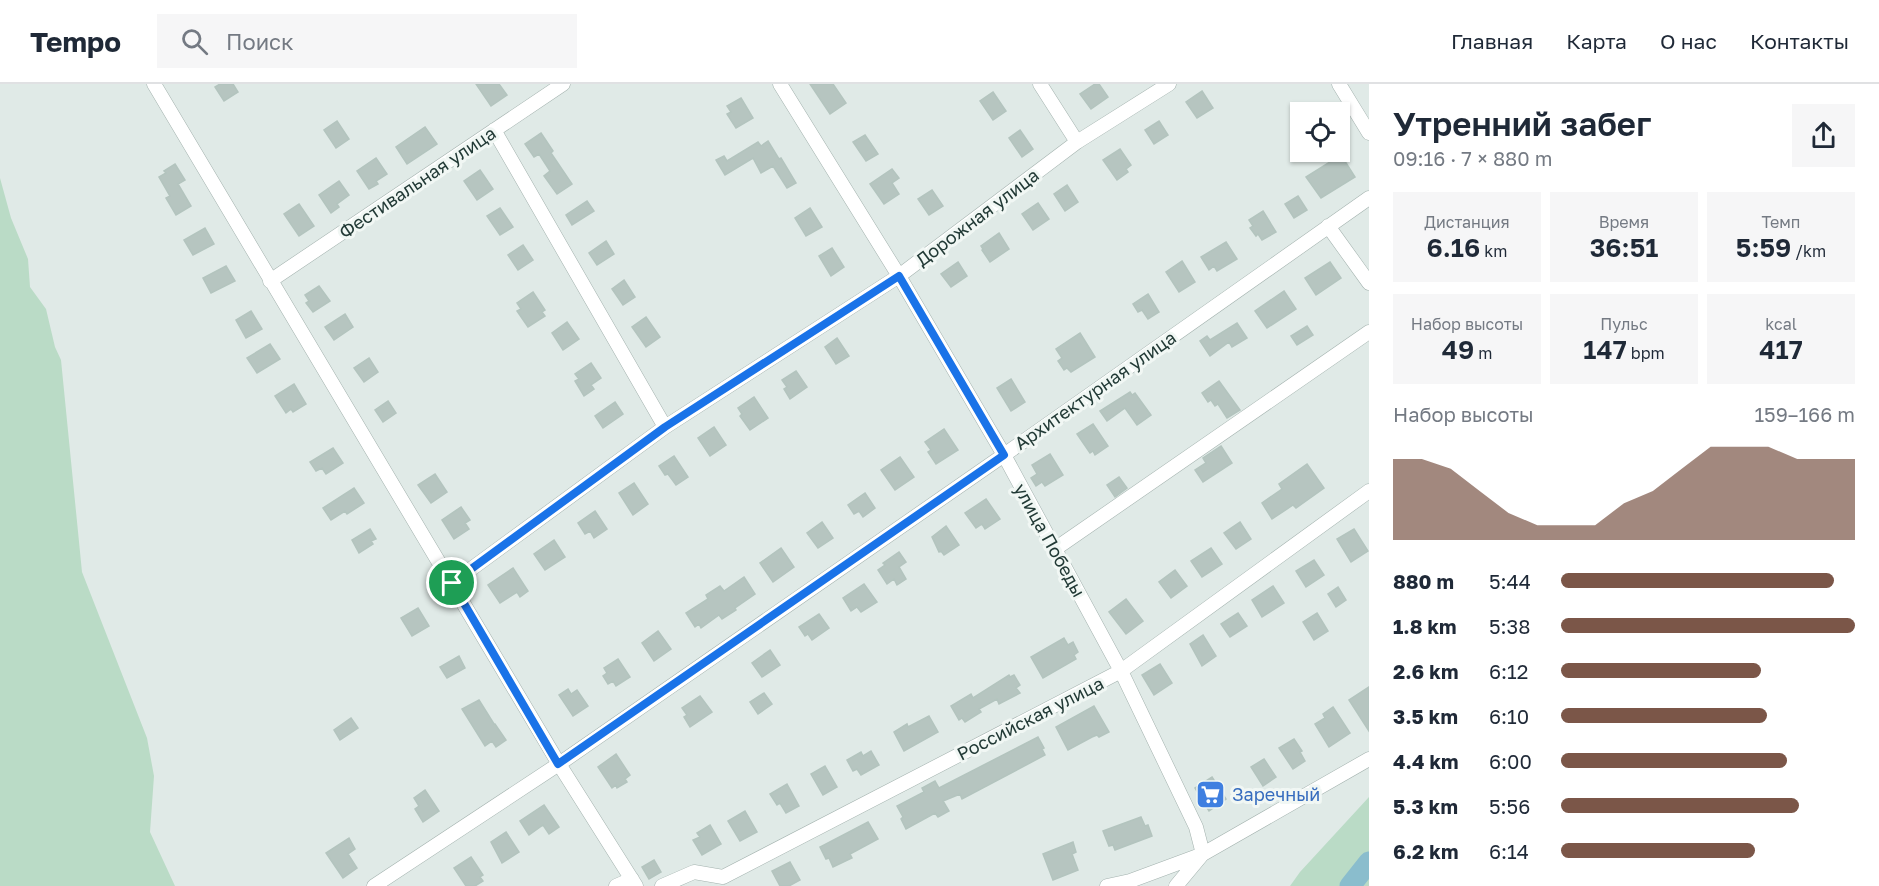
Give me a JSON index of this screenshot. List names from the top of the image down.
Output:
{
  "streets": {
    "street": [
      "Фестивальная улица",
      "Дорожная улица",
      "Архитектурная улица",
      "улица Победы",
      "Российская улица"
    ]
  },
  "crossings": [
    ["Дорожная улица", "улица Победы"],
    ["Архитектурная улица", "улица Победы"],
    ["улица Победы", "Российская улица"]
  ],
  "places": {
    "supermarket": ["Заречный"]
  },
  "page": {
    "header": "Tempo",
    "search": "Поиск",
    "nav": [
      "Главная",
      "Карта",
      "О нас",
      "Контакты"
    ],
    "heading": ["Утренний забег", "09:16 · 7 × 880 m"],
    "stats": [
      ["Дистанция", "6.16 km"],
      ["Время", "36:51"],
      ["Темп", "5:59 /km"],
      ["Набор высоты", "49 m"],
      ["Пульс", "147 bpm"],
      ["kcal", "417"]
    ],
    "chart": ["Набор высоты", "159–166 m"],
    "list": [
      {
        "name": "880 m",
        "note": "5:44"
      },
      {
        "name": "1.8 km",
        "note": "5:38"
      },
      {
        "name": "2.6 km",
        "note": "6:12"
      },
      {
        "name": "3.5 km",
        "note": "6:10"
      },
      {
        "name": "4.4 km",
        "note": "6:00"
      },
      {
        "name": "5.3 km",
        "note": "5:56"
      },
      {
        "name": "6.2 km",
        "note": "6:14"
      }
    ]
  }
}
